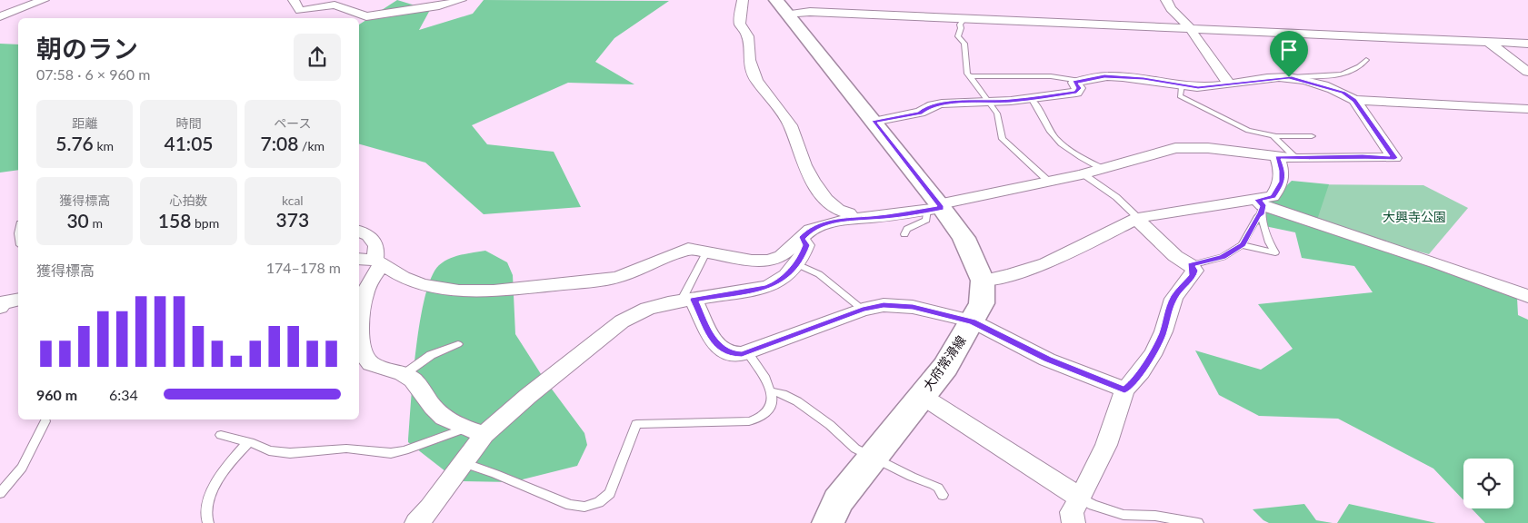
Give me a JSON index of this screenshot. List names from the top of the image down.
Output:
{
  "streets": {
    "main road": ["大府常滑線"]
  },
  "parks": ["大興寺公園"],
  "page": {
    "heading": ["朝のラン", "07:58 · 6 × 960 m"],
    "stats": [
      ["距離", "5.76 km"],
      ["時間", "41:05"],
      ["ペース", "7:08 /km"],
      ["獲得標高", "30 m"],
      ["心拍数", "158 bpm"],
      ["kcal", "373"]
    ],
    "chart": ["獲得標高", "174–178 m"],
    "list": [
      {
        "name": "960 m",
        "note": "6:34"
      }
    ]
  }
}
